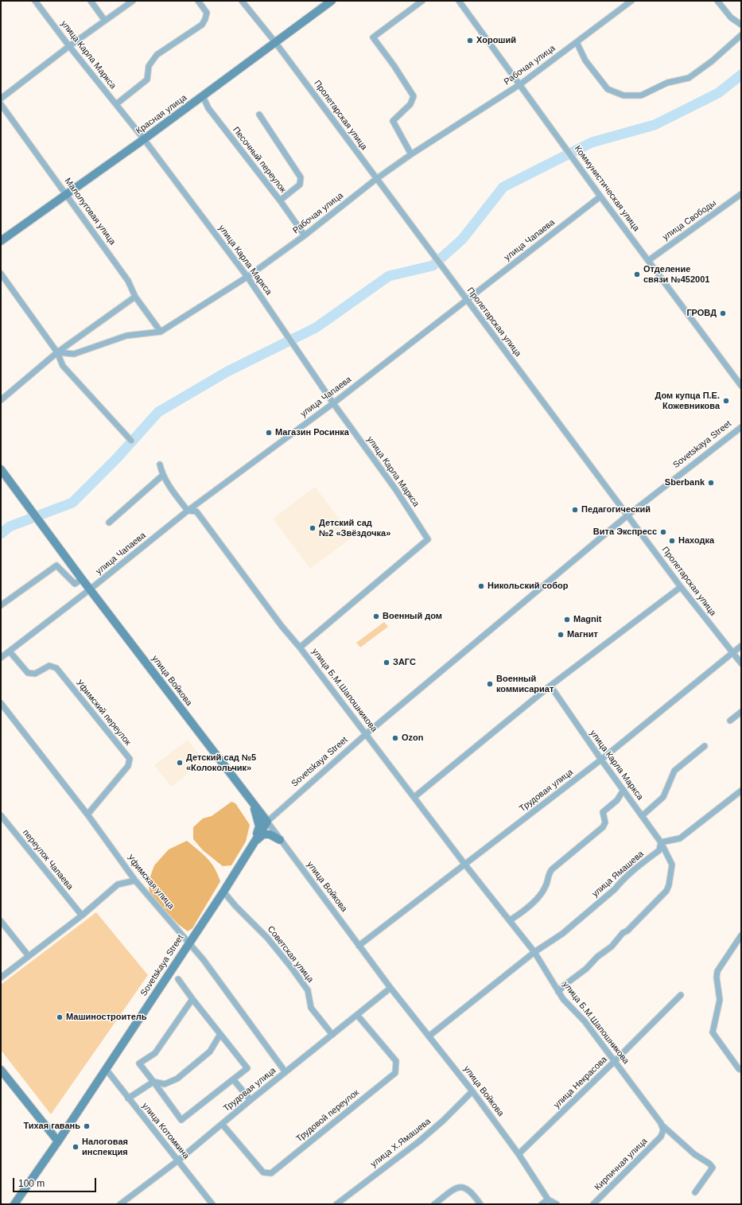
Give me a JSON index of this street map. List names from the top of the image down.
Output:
{
  "streets": {
    "main road": ["Красная улица", "Sovetskaya Street", "улица Войкова"],
    "street": [
      "улица Карла Маркса",
      "Рабочая улица",
      "Пролетарская улица",
      "Песочный переулок",
      "Коммунистическая улица",
      "Малолуговая улица",
      "улица Свободы",
      "улица Чапаева",
      "улица Б.М.Шапошникова",
      "Уфимский переулок",
      "Трудовая улица",
      "переулок Чапаева",
      "улица Ямашева",
      "Уфимская улица",
      "Советская улица",
      "улица Некрасова",
      "Трудовой переулок",
      "улица Котомкина",
      "улица Х.Ямашева",
      "Кирпичная улица"
    ]
  },
  "crossings": [
    ["улица Карла Маркса", "Рабочая улица"],
    ["улица Карла Маркса", "Красная улица"],
    ["улица Карла Маркса", "улица Чапаева"],
    ["улица Карла Маркса", "улица Б.М.Шапошникова"],
    ["улица Карла Маркса", "Трудовая улица"],
    ["улица Карла Маркса", "улица Ямашева"],
    ["Рабочая улица", "Пролетарская улица"],
    ["Рабочая улица", "Песочный переулок"],
    ["Рабочая улица", "Коммунистическая улица"],
    ["Рабочая улица", "Малолуговая улица"],
    ["Красная улица", "Пролетарская улица"],
    ["Красная улица", "Песочный переулок"],
    ["Красная улица", "Малолуговая улица"],
    ["Пролетарская улица", "улица Чапаева"],
    ["Пролетарская улица", "Sovetskaya Street"],
    ["Пролетарская улица", "Трудовая улица"],
    ["Коммунистическая улица", "улица Свободы"],
    ["Коммунистическая улица", "улица Чапаева"],
    ["улица Чапаева", "улица Войкова"],
    ["улица Чапаева", "улица Б.М.Шапошникова"],
    ["улица Чапаева", "Уфимский переулок"],
    ["Sovetskaya Street", "улица Войкова"],
    ["Sovetskaya Street", "улица Б.М.Шапошникова"],
    ["Sovetskaya Street", "Уфимская улица"],
    ["Sovetskaya Street", "Советская улица"],
    ["Sovetskaya Street", "улица Котомкина"],
    ["улица Войкова", "Трудовая улица"],
    ["улица Войкова", "улица Некрасова"],
    ["улица Войкова", "улица Х.Ямашева"],
    ["улица Б.М.Шапошникова", "Трудовая улица"],
    ["улица Б.М.Шапошникова", "улица Ямашева"],
    ["улица Б.М.Шапошникова", "улица Некрасова"],
    ["улица Б.М.Шапошникова", "Кирпичная улица"],
    ["Уфимский переулок", "Уфимская улица"],
    ["Трудовая улица", "Уфимская улица"],
    ["Трудовая улица", "Советская улица"],
    ["Трудовая улица", "Трудовой переулок"],
    ["Трудовая улица", "улица Котомкина"]
  ],
  "places": [
    "Хороший",
    "Отделение связи №452001",
    "ГРОВД",
    "Дом купца П.Е. Кожевникова",
    "Магазин Росинка",
    "Sberbank",
    "Педагогический",
    "Детский сад №2 «Звёздочка»",
    "Вита Экспресс",
    "Находка",
    "Никольский собор",
    "Военный дом",
    "Magnit",
    "Магнит",
    "ЗАГС",
    "Военный коммисариат",
    "Ozon",
    "Детский сад №5 «Колокольчик»",
    "Машиностроитель",
    "Тихая гавань",
    "Налоговая инспекция"
  ],
  "scale_bar": "100 m"
}
